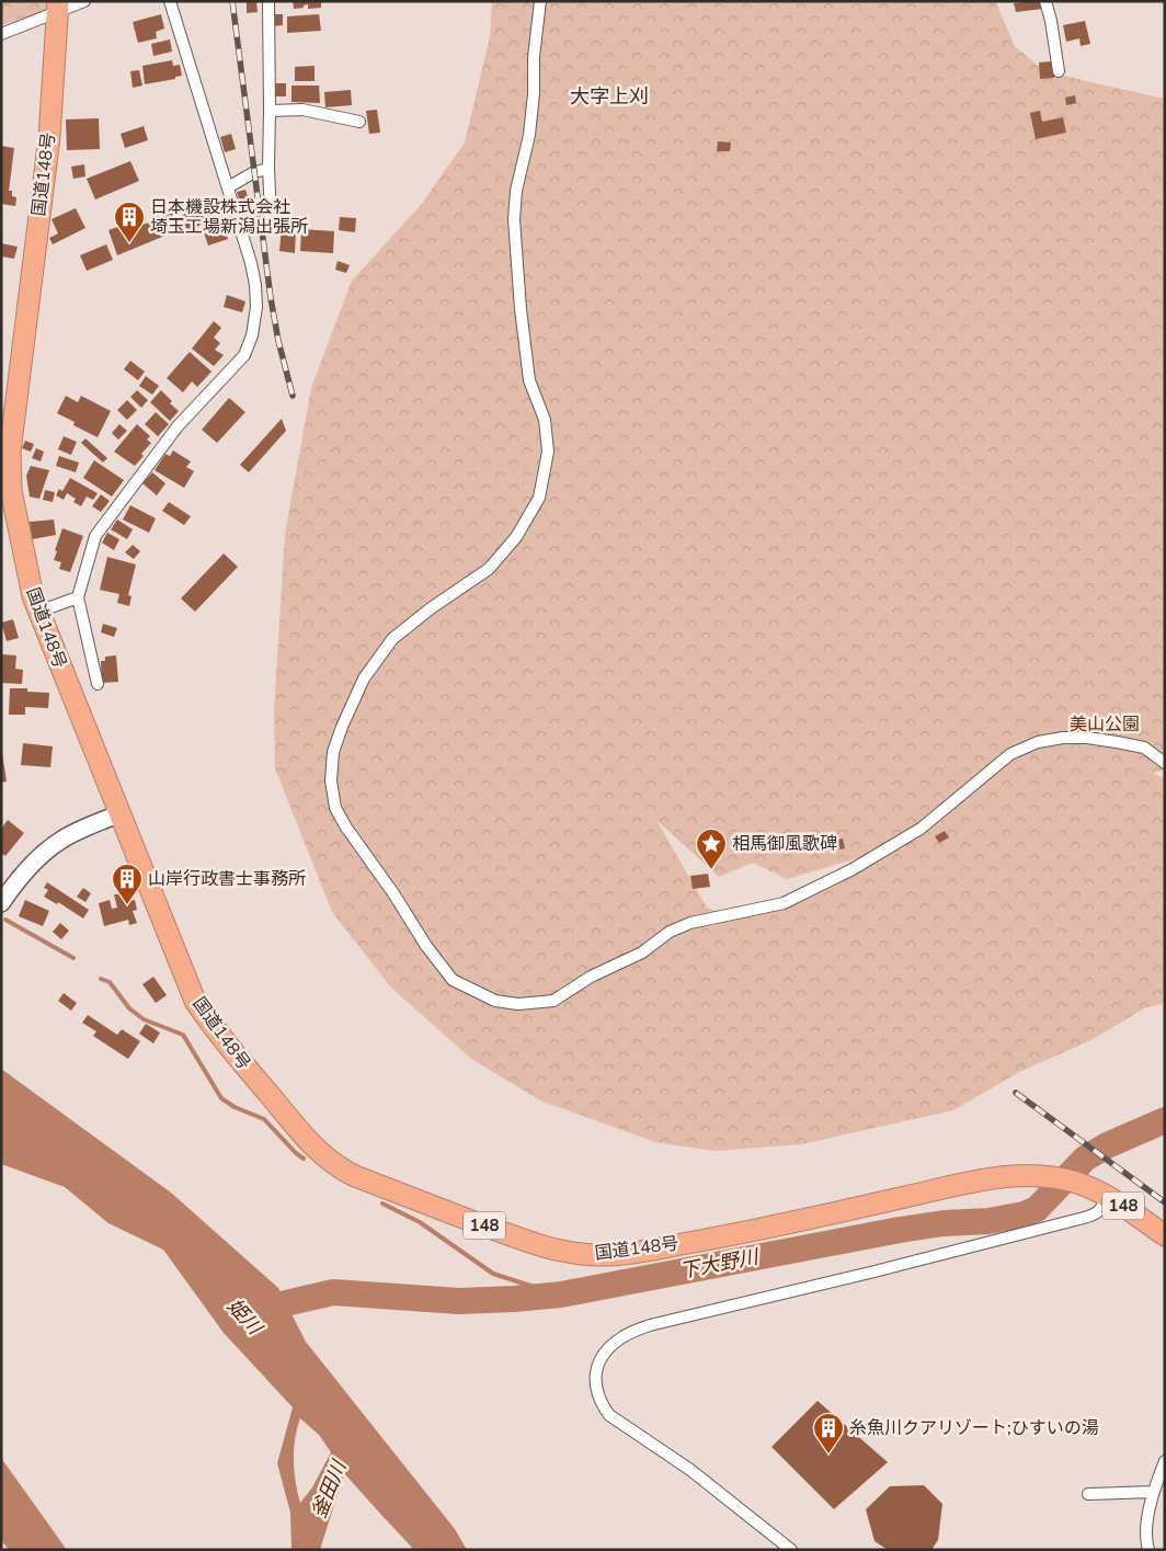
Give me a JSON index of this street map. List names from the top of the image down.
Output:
{
  "streets": {
    "highway": ["国道148号", "148"]
  },
  "districts": ["大字上刈"],
  "water": ["下大野川", "姫川", "釜田川"],
  "parks": ["美山公園"],
  "places": {
    "building": ["日本機設株式会社 埼玉工場新潟出張所", "山岸行政書士事務所", "糸魚川クアリゾート;ひすいの湯"],
    "place": ["相馬御風歌碑"]
  }
}
